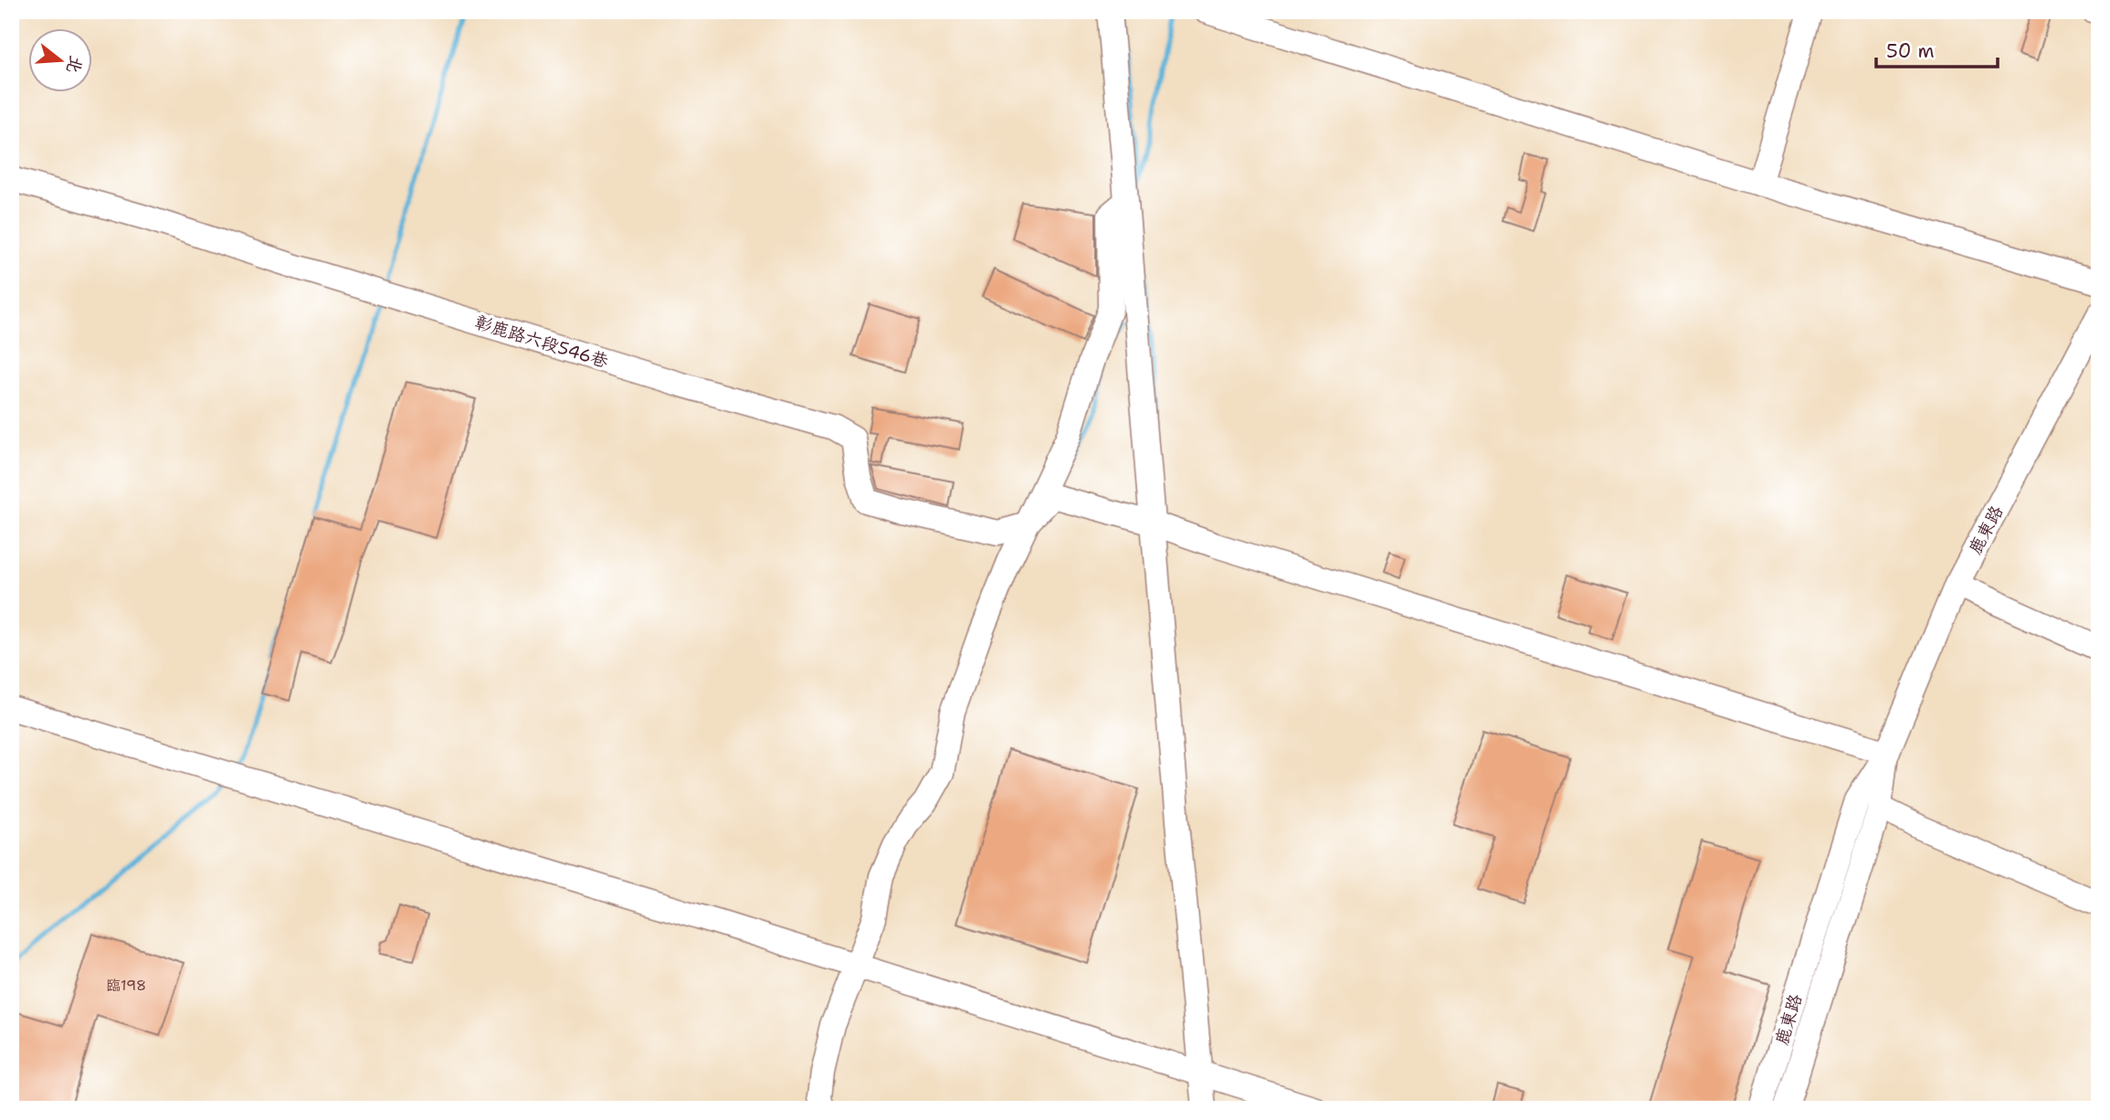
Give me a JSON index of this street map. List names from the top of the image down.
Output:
{
  "streets": {
    "street": ["彰鹿路六段546巷", "鹿東路"]
  },
  "house_numbers": ["臨198"],
  "scale_bar": "50 m",
  "north": "right"
}
